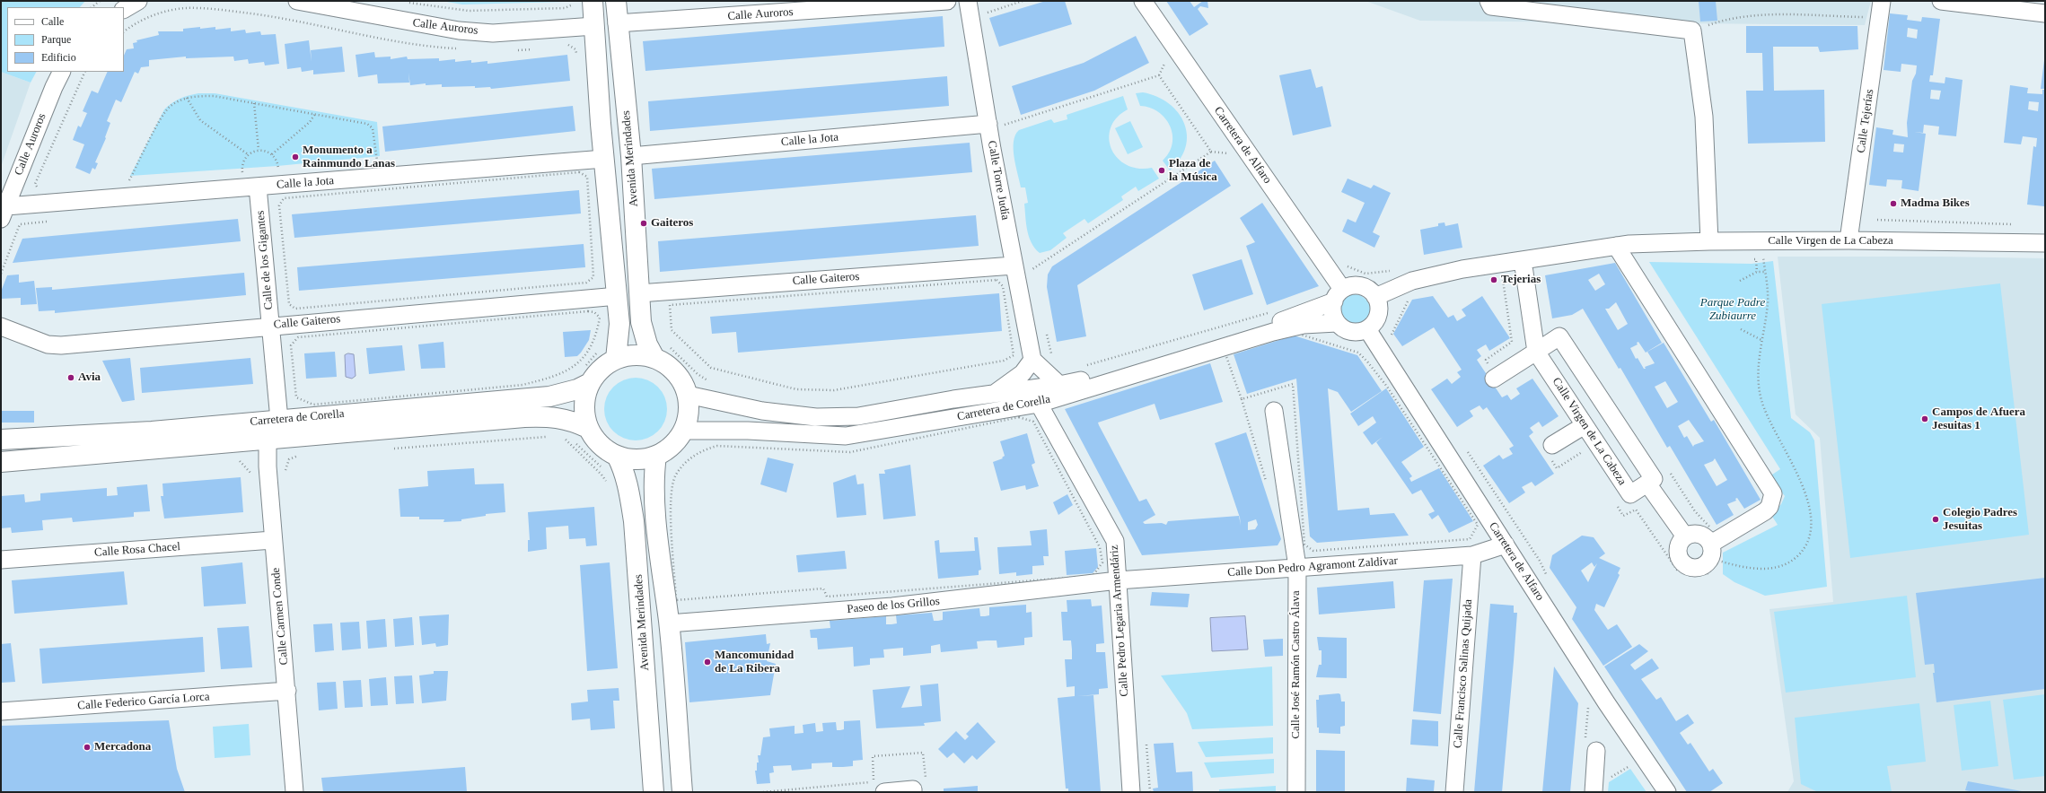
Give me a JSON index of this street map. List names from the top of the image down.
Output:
{
  "streets": {
    "main road": ["Avenida Merindades", "Carretera de Corella"],
    "street": [
      "Calle Auroros",
      "Calle Tejerías",
      "Calle la Jota",
      "Carretera de Alfaro",
      "Calle Torre Judía",
      "Calle Virgen de La Cabeza",
      "Calle de los Gigantes",
      "Calle Gaiteros",
      "Calle Rosa Chacel",
      "Calle Don Pedro Agramont Zaldívar",
      "Paseo de los Grillos",
      "Calle Carmen Conde",
      "Calle Pedro Legaria Armendáriz",
      "Calle José Ramón Castro Álava",
      "Calle Francisco Salinas Quijada",
      "Calle Federico García Lorca"
    ]
  },
  "crossings": [
    ["Calle Auroros", "Calle la Jota"],
    ["Calle Auroros", "Avenida Merindades"],
    ["Calle Tejerías", "Calle Virgen de La Cabeza"],
    ["Calle la Jota", "Avenida Merindades"],
    ["Calle la Jota", "Calle Torre Judía"],
    ["Calle la Jota", "Calle de los Gigantes"],
    ["Carretera de Alfaro", "Calle Virgen de La Cabeza"],
    ["Carretera de Alfaro", "Carretera de Corella"],
    ["Carretera de Alfaro", "Calle Don Pedro Agramont Zaldívar"],
    ["Avenida Merindades", "Calle Gaiteros"],
    ["Avenida Merindades", "Carretera de Corella"],
    ["Avenida Merindades", "Paseo de los Grillos"],
    ["Calle Torre Judía", "Calle Gaiteros"],
    ["Calle Virgen de La Cabeza", "Carretera de Corella"],
    ["Calle de los Gigantes", "Calle Gaiteros"],
    ["Calle de los Gigantes", "Carretera de Corella"],
    ["Carretera de Corella", "Calle Carmen Conde"],
    ["Carretera de Corella", "Calle Pedro Legaria Armendáriz"],
    ["Calle Rosa Chacel", "Calle Carmen Conde"],
    ["Calle Don Pedro Agramont Zaldívar", "Paseo de los Grillos"],
    ["Calle Don Pedro Agramont Zaldívar", "Calle Pedro Legaria Armendáriz"],
    ["Calle Don Pedro Agramont Zaldívar", "Calle José Ramón Castro Álava"],
    ["Calle Don Pedro Agramont Zaldívar", "Calle Francisco Salinas Quijada"],
    ["Paseo de los Grillos", "Calle Pedro Legaria Armendáriz"],
    ["Calle Carmen Conde", "Calle Federico García Lorca"]
  ],
  "parks": ["Parque Padre Zubiaurre"],
  "places": [
    "Monumento a Rainmundo Lanas",
    "Plaza de la Música",
    "Madma Bikes",
    "Gaiteros",
    "Tejerias",
    "Avia",
    "Campos de Afuera Jesuitas 1",
    "Colegio Padres Jesuitas",
    "Mancomunidad de La Ribera",
    "Mercadona"
  ],
  "legend": ["Calle", "Parque", "Edificio"]
}
